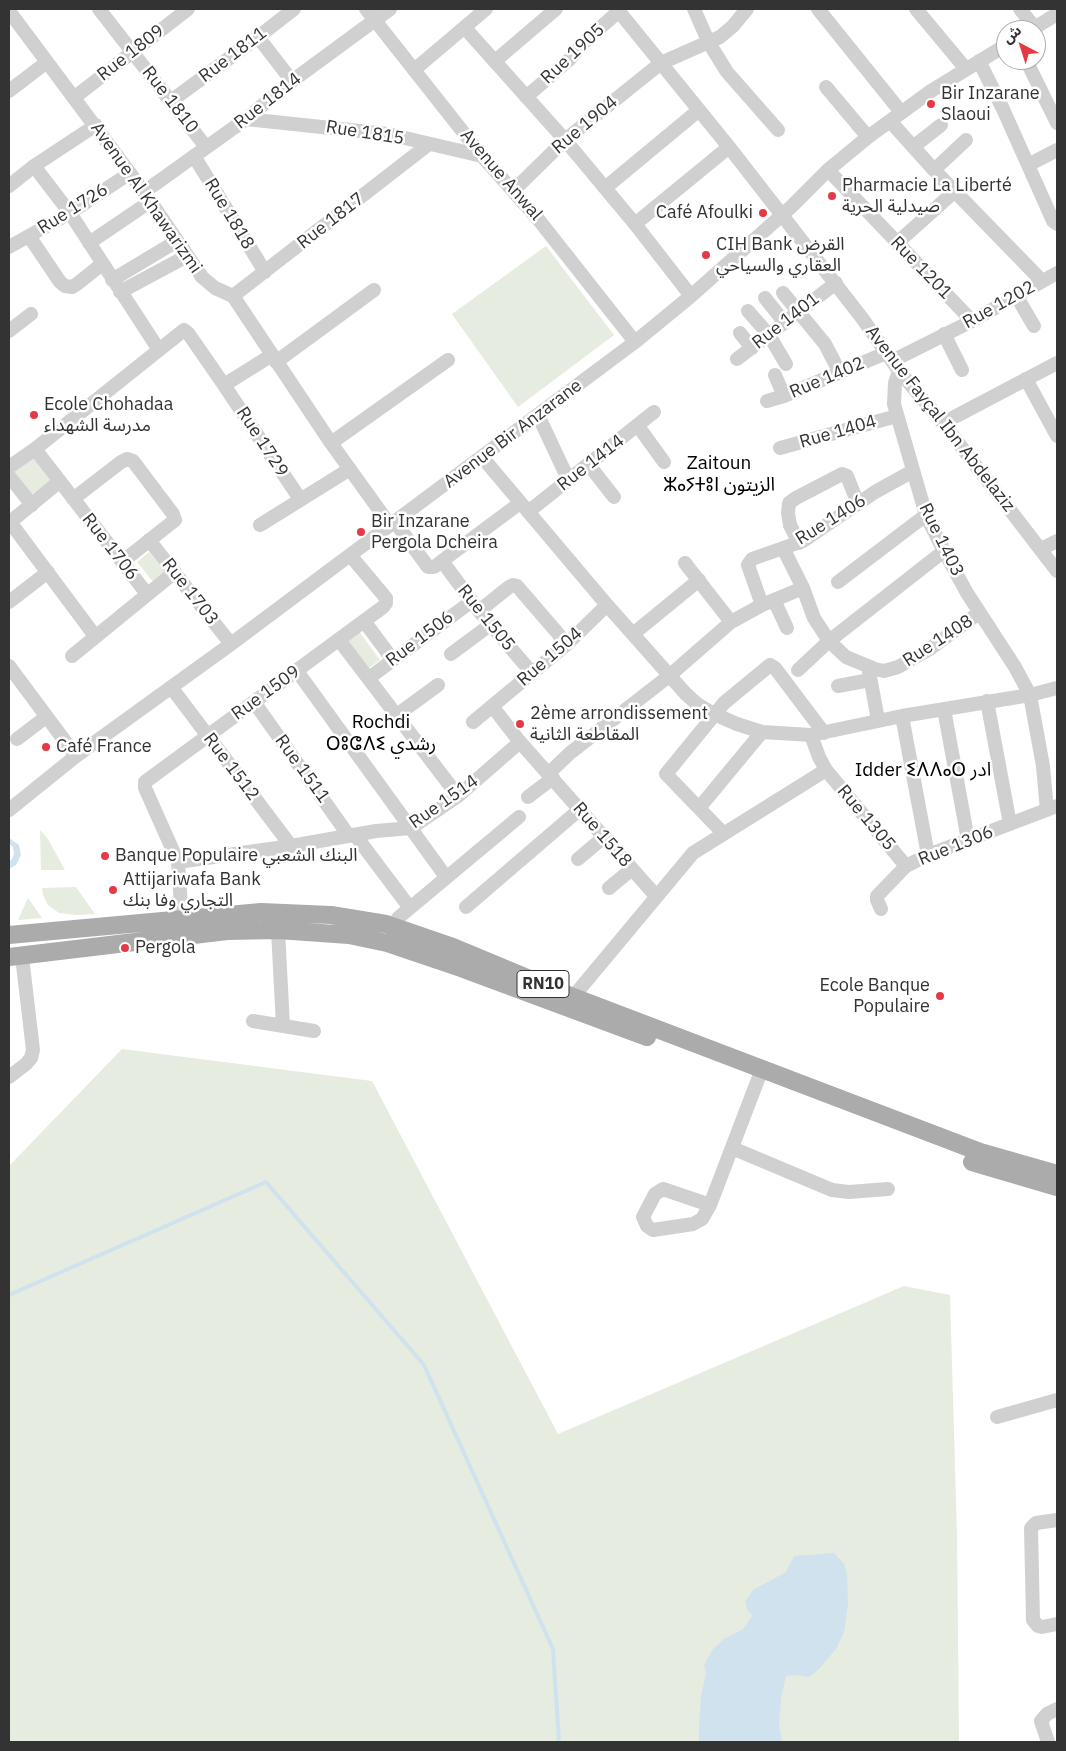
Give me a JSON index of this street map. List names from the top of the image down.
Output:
{
  "streets": {
    "main road": ["RN10"],
    "street": [
      "Rue 1809",
      "Rue 1905",
      "Rue 1811",
      "Rue 1810",
      "Rue 1814",
      "Rue 1904",
      "Rue 1815",
      "Avenue Anwal",
      "Avenue Al Khawarizmi",
      "Rue 1726",
      "Rue 1818",
      "Rue 1817",
      "Rue 1201",
      "Rue 1202",
      "Rue 1401",
      "Rue 1402",
      "Avenue Fayçal Ibn Abdelaziz",
      "Rue 1404",
      "Avenue Bir Anzarane",
      "Rue 1729",
      "Rue 1414",
      "Rue 1406",
      "Rue 1403",
      "Rue 1706",
      "Rue 1703",
      "Rue 1505",
      "Rue 1506",
      "Rue 1408",
      "Rue 1504",
      "Rue 1509",
      "Rue 1512",
      "Rue 1511",
      "Rue 1514",
      "Rue 1305",
      "Rue 1518",
      "Rue 1306"
    ]
  },
  "crossings": [
    ["Rue 1809", "Rue 1810"],
    ["Rue 1809", "Avenue Al Khawarizmi"],
    ["Rue 1905", "Avenue Fayçal Ibn Abdelaziz"],
    ["Rue 1811", "Rue 1810"],
    ["Rue 1810", "Rue 1814"],
    ["Rue 1814", "Rue 1815"],
    ["Rue 1814", "Avenue Anwal"],
    ["Rue 1814", "Avenue Al Khawarizmi"],
    ["Rue 1814", "Rue 1726"],
    ["Rue 1814", "Rue 1818"],
    ["Rue 1904", "Avenue Anwal"],
    ["Rue 1904", "Avenue Fayçal Ibn Abdelaziz"],
    ["Rue 1815", "Avenue Anwal"],
    ["Rue 1815", "Rue 1817"],
    ["Avenue Anwal", "Avenue Bir Anzarane"],
    ["Avenue Al Khawarizmi", "Rue 1726"],
    ["Avenue Al Khawarizmi", "Rue 1817"],
    ["Avenue Al Khawarizmi", "Avenue Bir Anzarane"],
    ["Rue 1818", "Rue 1817"],
    ["Rue 1201", "Rue 1202"],
    ["Rue 1201", "Avenue Bir Anzarane"],
    ["Rue 1202", "Rue 1402"],
    ["Rue 1202", "Avenue Fayçal Ibn Abdelaziz"],
    ["Rue 1202", "Avenue Bir Anzarane"],
    ["Rue 1202", "Rue 1403"],
    ["Rue 1401", "Avenue Fayçal Ibn Abdelaziz"],
    ["Rue 1402", "Avenue Fayçal Ibn Abdelaziz"],
    ["Rue 1402", "Rue 1403"],
    ["Avenue Fayçal Ibn Abdelaziz", "Avenue Bir Anzarane"],
    ["Avenue Fayçal Ibn Abdelaziz", "Rue 1403"],
    ["Rue 1404", "Rue 1403"],
    ["Avenue Bir Anzarane", "Rue 1703"],
    ["Avenue Bir Anzarane", "Rue 1509"],
    ["Avenue Bir Anzarane", "Rue 1512"],
    ["Rue 1406", "Rue 1403"],
    ["Rue 1406", "Rue 1408"],
    ["Rue 1403", "Rue 1408"],
    ["Rue 1403", "Rue 1306"],
    ["Rue 1706", "Rue 1703"],
    ["Rue 1505", "Rue 1506"],
    ["Rue 1505", "Rue 1504"],
    ["Rue 1506", "Rue 1504"],
    ["Rue 1509", "Rue 1512"],
    ["Rue 1509", "Rue 1511"],
    ["Rue 1509", "Rue 1514"],
    ["Rue 1512", "Rue 1514"],
    ["Rue 1511", "Rue 1514"],
    ["Rue 1305", "Rue 1306"]
  ],
  "districts": ["Zaitoun ⵣⴰⵢⵜⵓⵏ الزيتون", "Rochdi ⵔⵓⵛⴷⵉ رشدي", "Idder ⵉⴷⴷⴰⵔ ادر"],
  "places": [
    "Bir Inzarane Slaoui",
    "Pharmacie La Liberté صيدلية الحرية",
    "Café Afoulki",
    "CIH Bank القرض العقاري والسياحي",
    "Ecole Chohadaa مدرسة الشهداء",
    "Bir Inzarane Pergola Dcheira",
    "2ème arrondissement المقاطعة الثانية",
    "Café France",
    "Banque Populaire البنك الشعبي",
    "Attijariwafa Bank التجاري وفا بنك",
    "Pergola",
    "Ecole Banque Populaire"
  ],
  "north": "top left"
}
